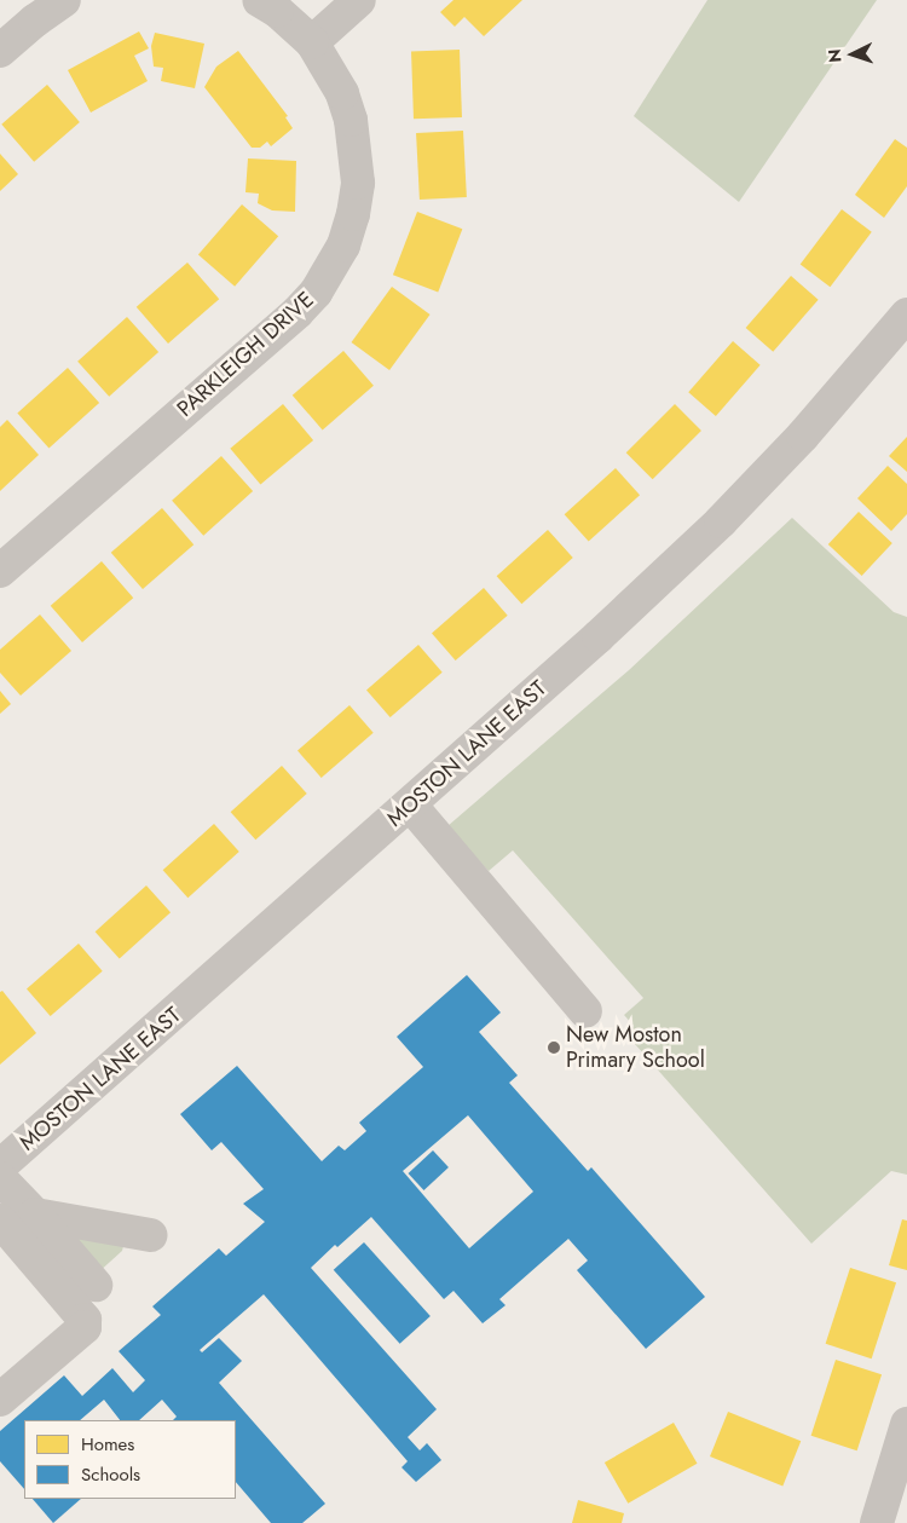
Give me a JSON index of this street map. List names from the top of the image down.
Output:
{
  "streets": {
    "street": ["PARKLEIGH DRIVE", "MOSTON LANE EAST"]
  },
  "places": ["New Moston Primary School"],
  "legend": ["Homes", "Schools"],
  "north": "left"
}
